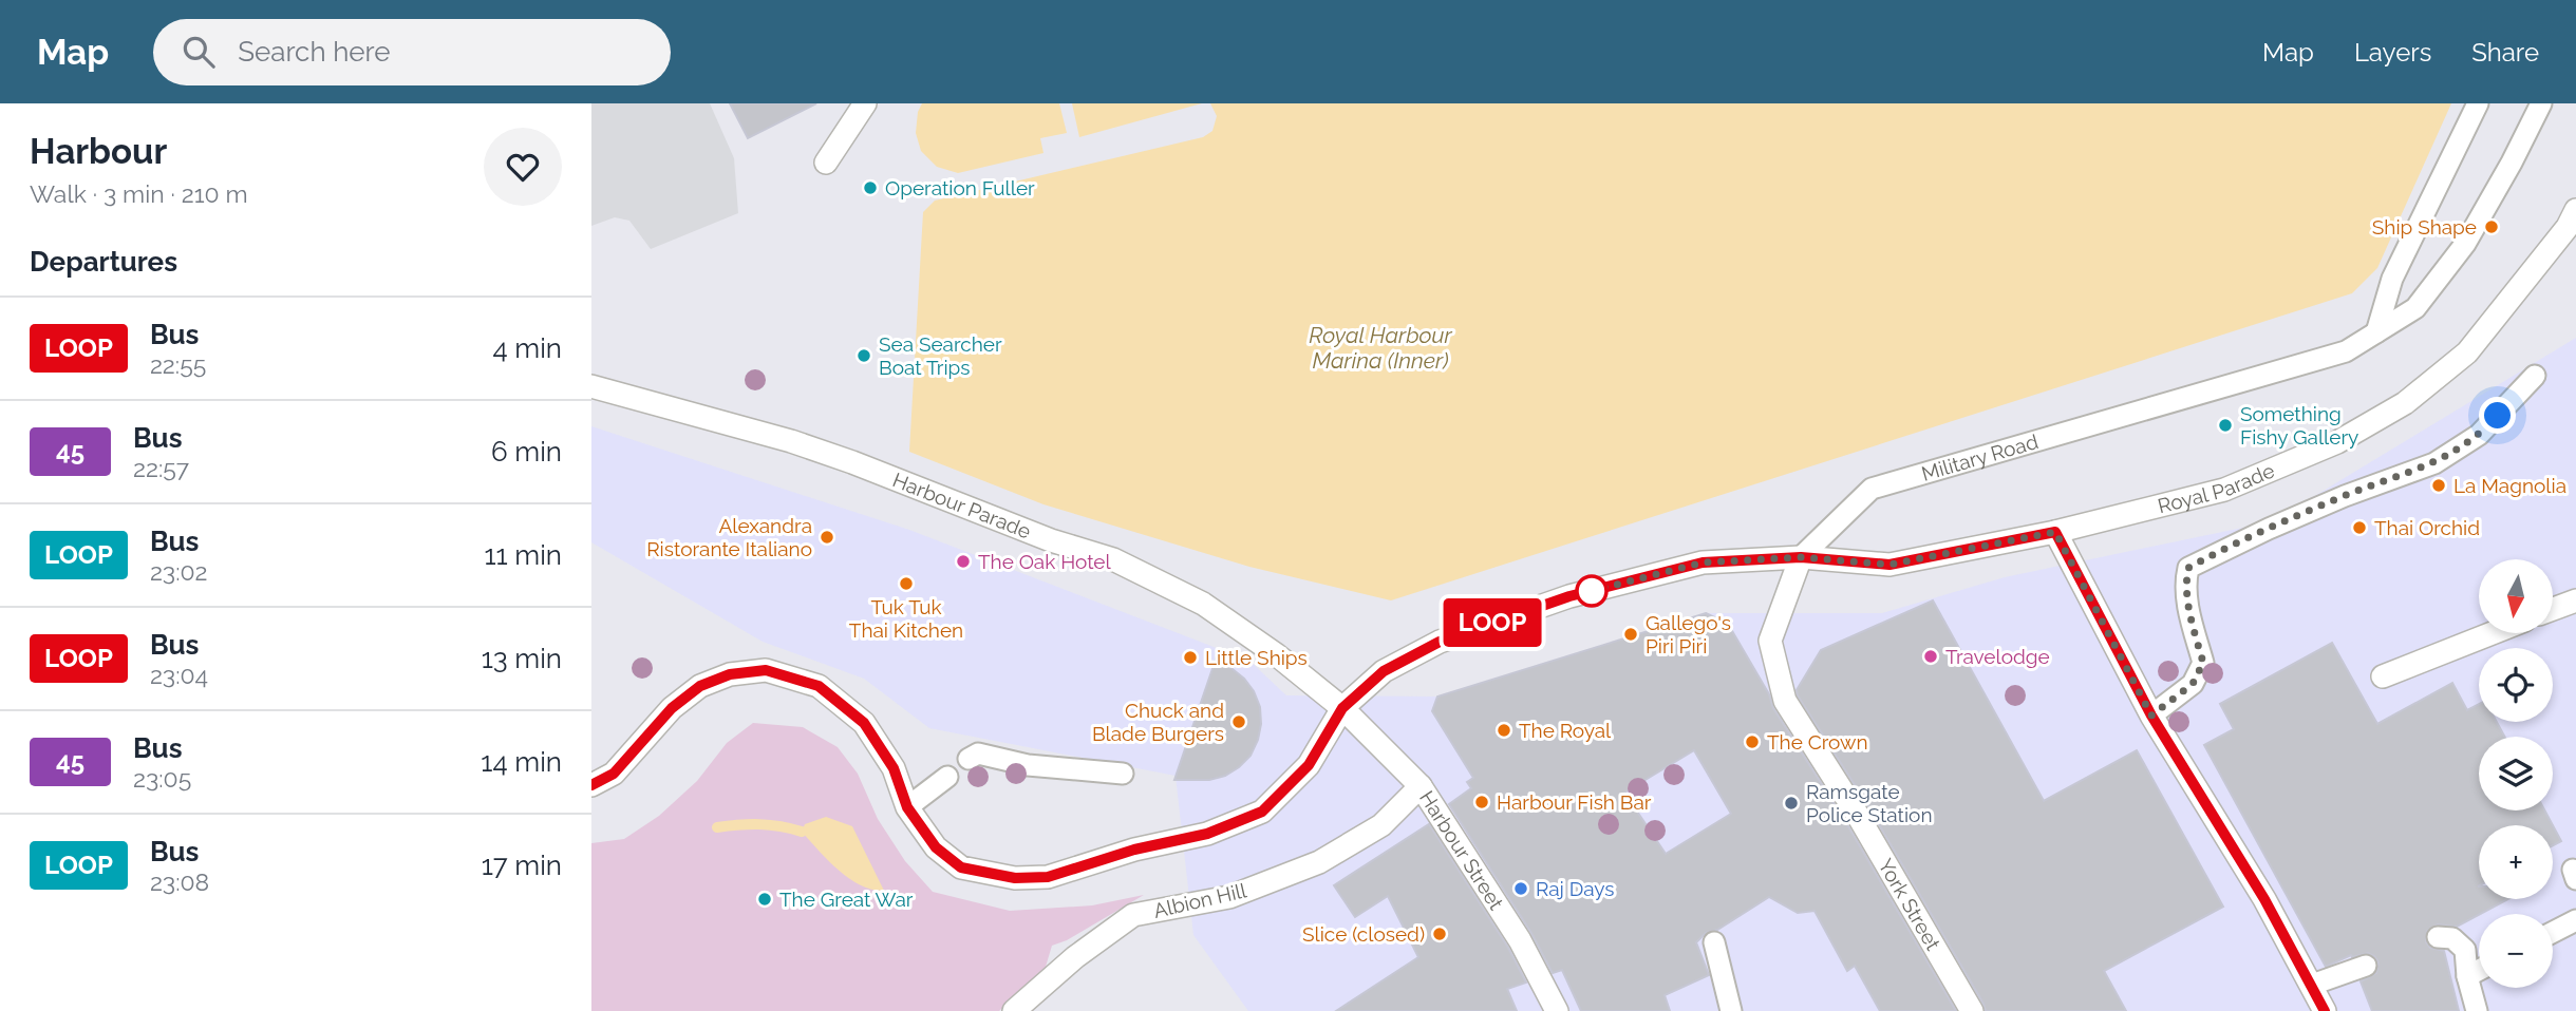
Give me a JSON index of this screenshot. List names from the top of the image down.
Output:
{
  "streets": {
    "street": [
      "Royal Parade",
      "Harbour Parade",
      "Harbour Street",
      "Albion Hill",
      "York Street"
    ],
    "lane": ["Military Road"]
  },
  "crossings": [
    ["Military Road", "Royal Parade"],
    ["Military Road", "York Street"],
    ["Royal Parade", "York Street"],
    ["Harbour Parade", "Harbour Street"],
    ["Harbour Street", "Albion Hill"]
  ],
  "water": ["Royal Harbour Marina (Inner)"],
  "places": [
    "Operation Fuller",
    "Ship Shape",
    "Sea Searcher Boat Trips",
    "Something Fishy Gallery",
    "La Magnolia",
    "Thai Orchid",
    "Alexandra Ristorante Italiano",
    "The Oak Hotel",
    "Tuk Tuk Thai Kitchen",
    "Gallego's Piri Piri",
    "Travelodge",
    "Little Ships",
    "Chuck and Blade Burgers",
    "The Royal",
    "The Crown",
    "Harbour Fish Bar",
    "Ramsgate Police Station",
    "Raj Days",
    "The Great War",
    "Slice (closed)"
  ],
  "lines": ["bus line LOOP"],
  "north": "bottom",
  "page": {
    "header": "Map",
    "search": "Search here",
    "nav": ["Map", "Layers", "Share"],
    "heading": [
      ["Harbour", "Walk · 3 min · 210 m"],
      "Departures"
    ],
    "on_map": "LOOP",
    "list": [
      {
        "mark": "LOOP",
        "name": "Bus",
        "note": "22:55",
        "value": "4 min"
      },
      {
        "mark": "45",
        "name": "Bus",
        "note": "22:57",
        "value": "6 min"
      },
      {
        "mark": "LOOP",
        "name": "Bus",
        "note": "23:02",
        "value": "11 min"
      },
      {
        "mark": "LOOP",
        "name": "Bus",
        "note": "23:04",
        "value": "13 min"
      },
      {
        "mark": "45",
        "name": "Bus",
        "note": "23:05",
        "value": "14 min"
      },
      {
        "mark": "LOOP",
        "name": "Bus",
        "note": "23:08",
        "value": "17 min"
      }
    ],
    "map_buttons": ["+", "−"]
  }
}
